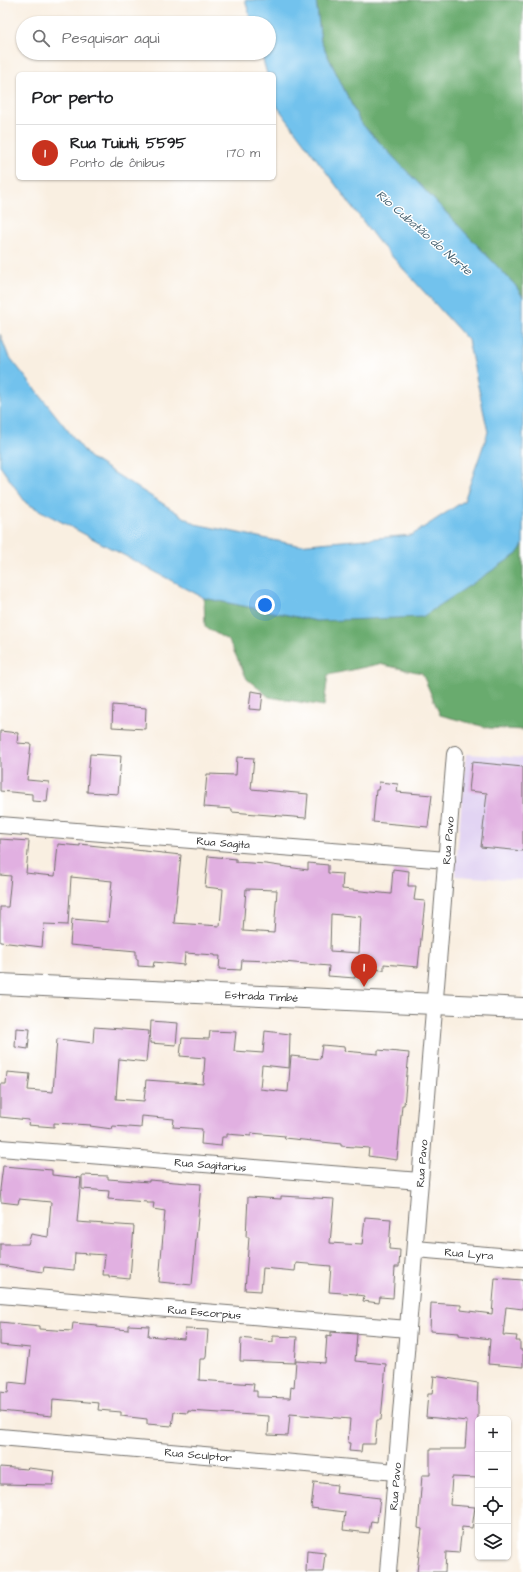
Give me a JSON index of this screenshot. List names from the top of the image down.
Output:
{
  "streets": {
    "street": [
      "Rua Pavo",
      "Rua Sagita",
      "Estrada Timbé",
      "Rua Sagitarius",
      "Rua Lyra",
      "Rua Escorpius",
      "Rua Sculptor"
    ]
  },
  "crossings": [
    ["Rua Pavo", "Rua Sagita"],
    ["Rua Pavo", "Estrada Timbé"],
    ["Rua Pavo", "Rua Sagitarius"],
    ["Rua Pavo", "Rua Lyra"],
    ["Rua Pavo", "Rua Escorpius"],
    ["Rua Pavo", "Rua Sculptor"]
  ],
  "water": ["Rio Cubatão do Norte"],
  "page": {
    "search": "Pesquisar aqui",
    "heading": "Por perto",
    "list": [
      {
        "mark": "1",
        "name": "Rua Tuiuti, 5595",
        "note": "Ponto de ônibus",
        "value": "170 m"
      }
    ],
    "pins": "1",
    "map_buttons": ["+", "−"]
  }
}
